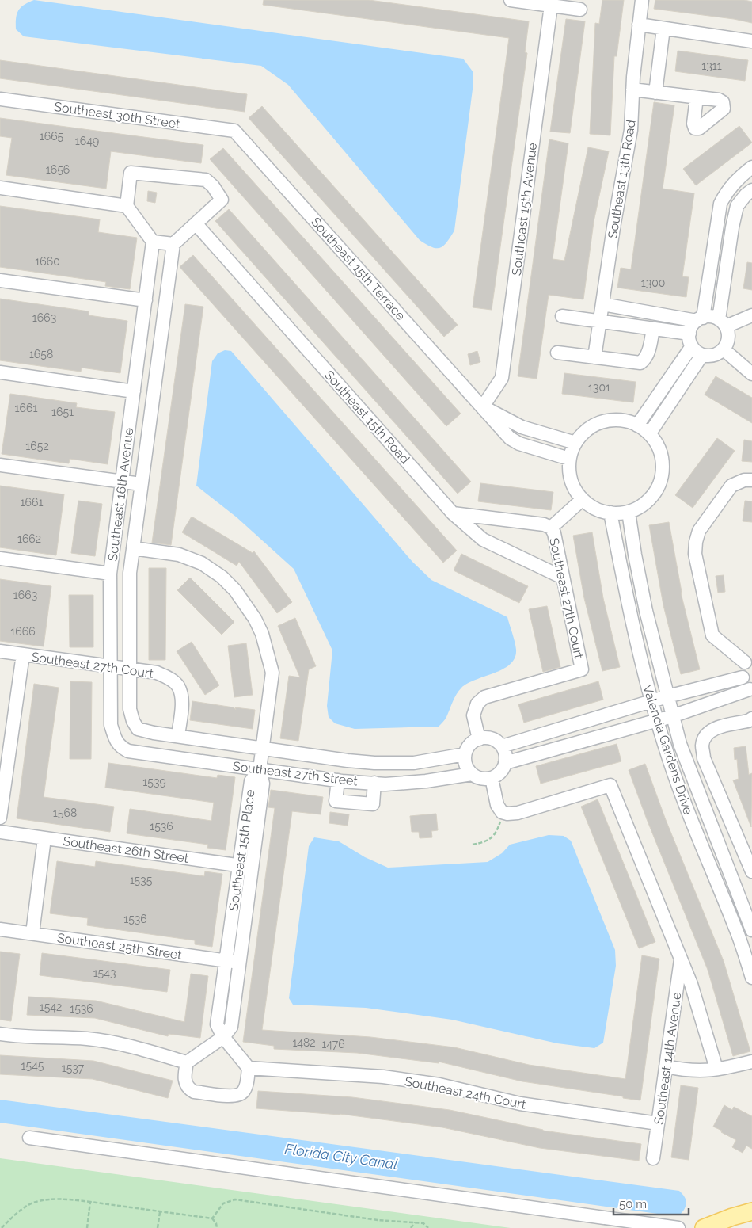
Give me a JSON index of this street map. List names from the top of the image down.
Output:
{
  "streets": {
    "street": [
      "Southeast 30th Street",
      "Southeast 13th Road",
      "Southeast 15th Avenue",
      "Southeast 15th Terrace",
      "Southeast 15th Road",
      "Southeast 16th Avenue",
      "Southeast 27th Court",
      "Valencia Gardens Drive",
      "Southeast 27th Street",
      "Southeast 26th Street",
      "Southeast 15th Place",
      "Southeast 25th Street",
      "Southeast 14th Avenue",
      "Southeast 24th Court"
    ]
  },
  "crossings": [
    ["Southeast 30th Street", "Southeast 15th Terrace"],
    ["Southeast 15th Avenue", "Southeast 15th Terrace"],
    ["Southeast 15th Terrace", "Valencia Gardens Drive"],
    ["Southeast 15th Road", "Southeast 27th Court"],
    ["Southeast 16th Avenue", "Southeast 27th Court"],
    ["Southeast 16th Avenue", "Southeast 27th Street"],
    ["Southeast 27th Court", "Southeast 27th Street"],
    ["Southeast 27th Court", "Southeast 14th Avenue"],
    ["Southeast 27th Street", "Southeast 15th Place"],
    ["Southeast 27th Street", "Southeast 14th Avenue"],
    ["Southeast 26th Street", "Southeast 15th Place"],
    ["Southeast 15th Place", "Southeast 25th Street"],
    ["Southeast 15th Place", "Southeast 24th Court"],
    ["Southeast 14th Avenue", "Southeast 24th Court"]
  ],
  "water": ["Florida City Canal"],
  "house_numbers": [
    "1311",
    "1665",
    "1649",
    "1656",
    "1660",
    "1300",
    "1663",
    "1658",
    "1301",
    "1661",
    "1651",
    "1652",
    "1661",
    "1662",
    "1663",
    "1666",
    "1539",
    "1568",
    "1536",
    "1535",
    "1536",
    "1543",
    "1542",
    "1536",
    "1482",
    "1476",
    "1545",
    "1537"
  ],
  "scale_bar": "50 m"
}
